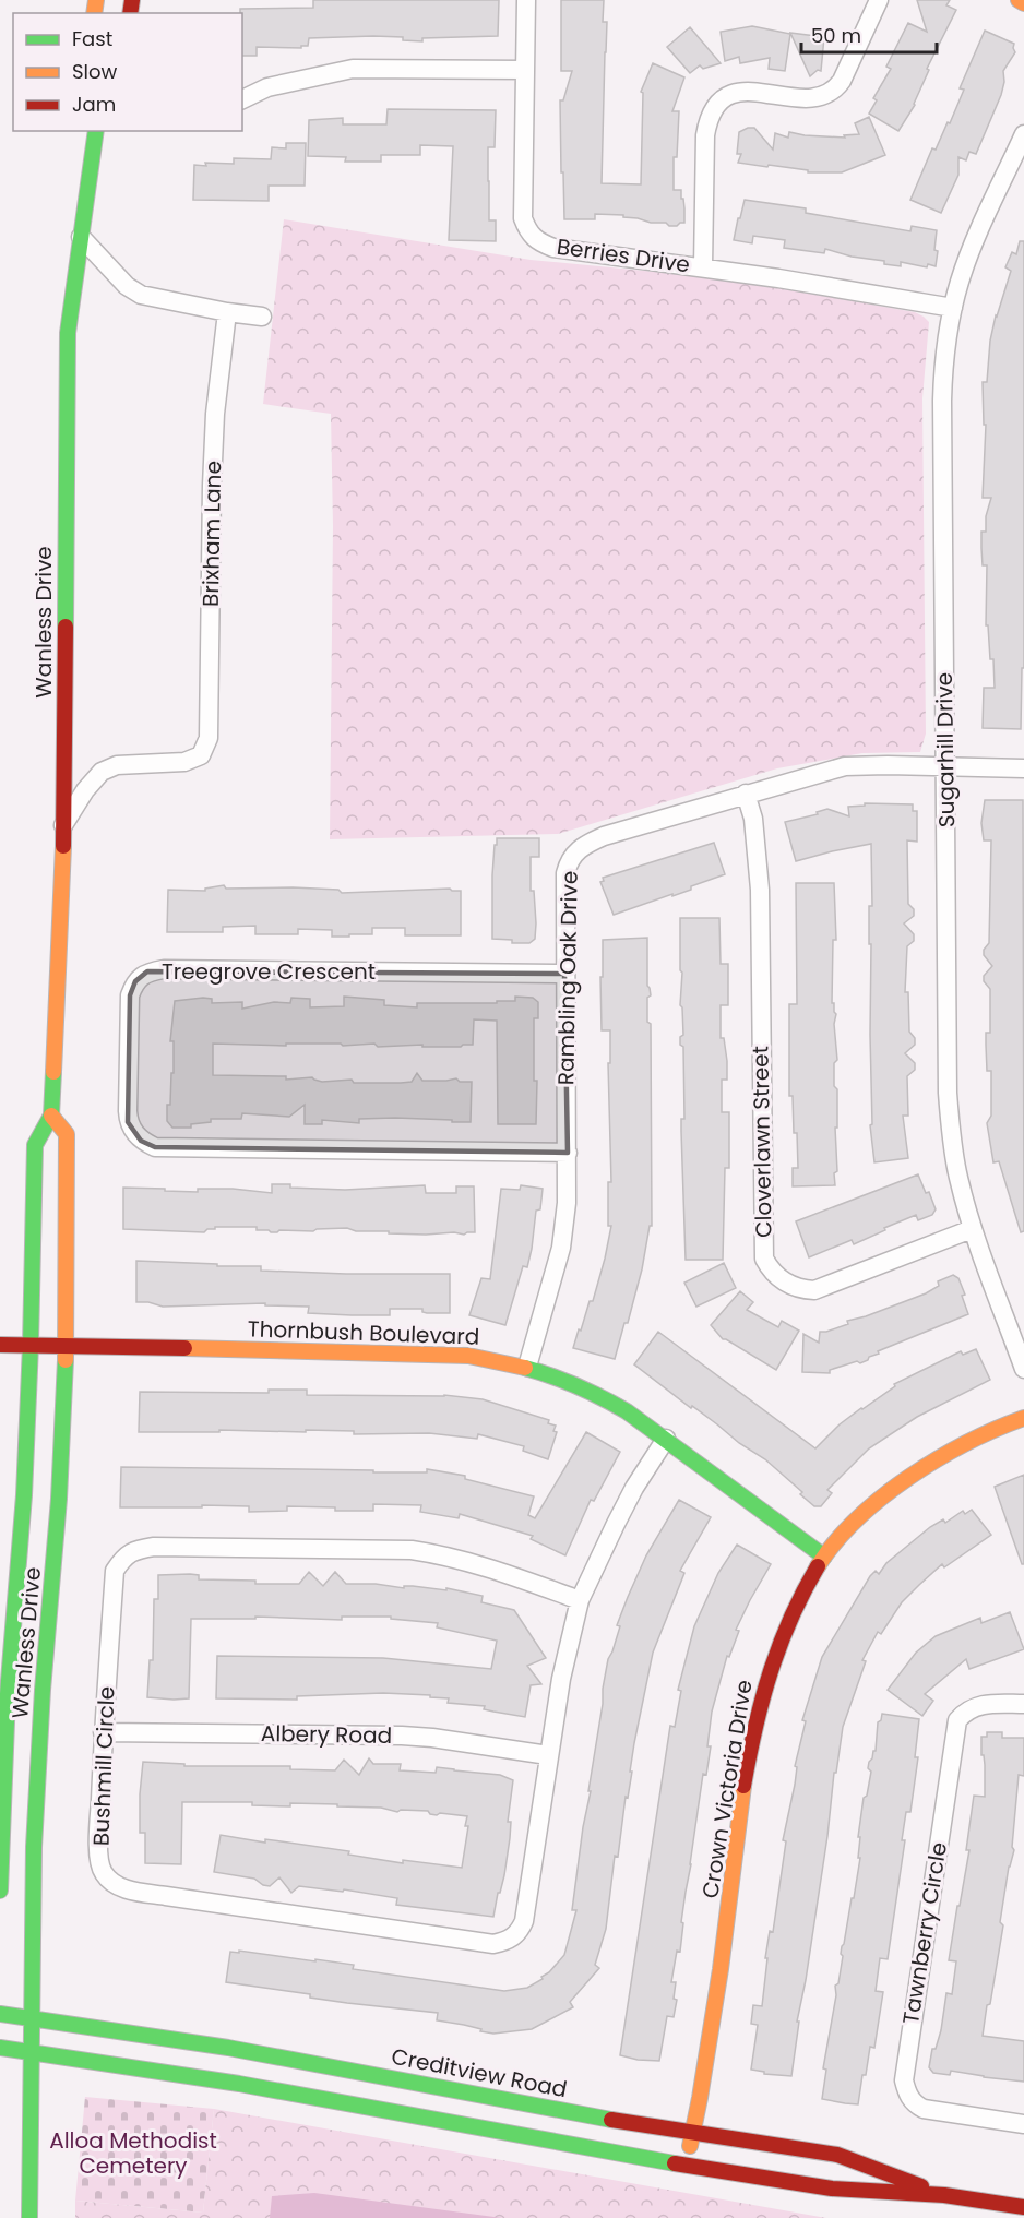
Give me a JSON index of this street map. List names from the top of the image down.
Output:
{
  "streets": {
    "main road": [
      "Wanless Drive",
      "Thornbush Boulevard",
      "Crown Victoria Drive",
      "Creditview Road"
    ],
    "street": [
      "Berries Drive",
      "Brixham Lane",
      "Sugarhill Drive",
      "Treegrove Crescent",
      "Rambling Oak Drive",
      "Cloverlawn Street",
      "Albery Road",
      "Bushmill Circle",
      "Tawnberry Circle"
    ]
  },
  "crossings": [
    ["Berries Drive", "Sugarhill Drive"],
    ["Brixham Lane", "Wanless Drive"],
    ["Wanless Drive", "Thornbush Boulevard"],
    ["Wanless Drive", "Creditview Road"],
    ["Sugarhill Drive", "Rambling Oak Drive"],
    ["Sugarhill Drive", "Cloverlawn Street"],
    ["Treegrove Crescent", "Rambling Oak Drive"],
    ["Rambling Oak Drive", "Cloverlawn Street"],
    ["Rambling Oak Drive", "Thornbush Boulevard"],
    ["Thornbush Boulevard", "Bushmill Circle"],
    ["Thornbush Boulevard", "Crown Victoria Drive"],
    ["Albery Road", "Bushmill Circle"],
    ["Crown Victoria Drive", "Creditview Road"]
  ],
  "parks": ["Alloa Methodist Cemetery"],
  "legend": ["Fast", "Slow", "Jam"],
  "scale_bar": "50 m"
}
